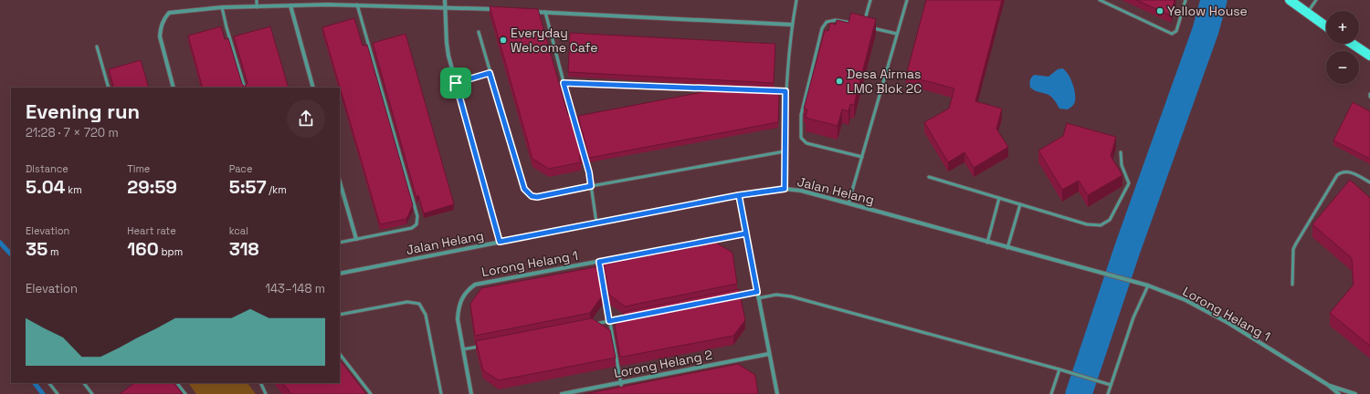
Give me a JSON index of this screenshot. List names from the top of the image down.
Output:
{
  "streets": {
    "street": ["Jalan Helang", "Lorong Helang 1", "Lorong Helang 2"]
  },
  "crossings": [
    ["Jalan Helang", "Lorong Helang 1"]
  ],
  "places": ["Yellow House", "Everyday Welcome Cafe", "Desa Airmas LMC Blok 2C"],
  "page": {
    "map_buttons": ["+", "−"],
    "heading": ["Evening run", "21:28 · 7 × 720 m"],
    "stats": [
      ["Distance", "5.04 km"],
      ["Time", "29:59"],
      ["Pace", "5:57 /km"],
      ["Elevation", "35 m"],
      ["Heart rate", "160 bpm"],
      ["kcal", "318"]
    ],
    "chart": ["Elevation", "143–148 m"]
  }
}
